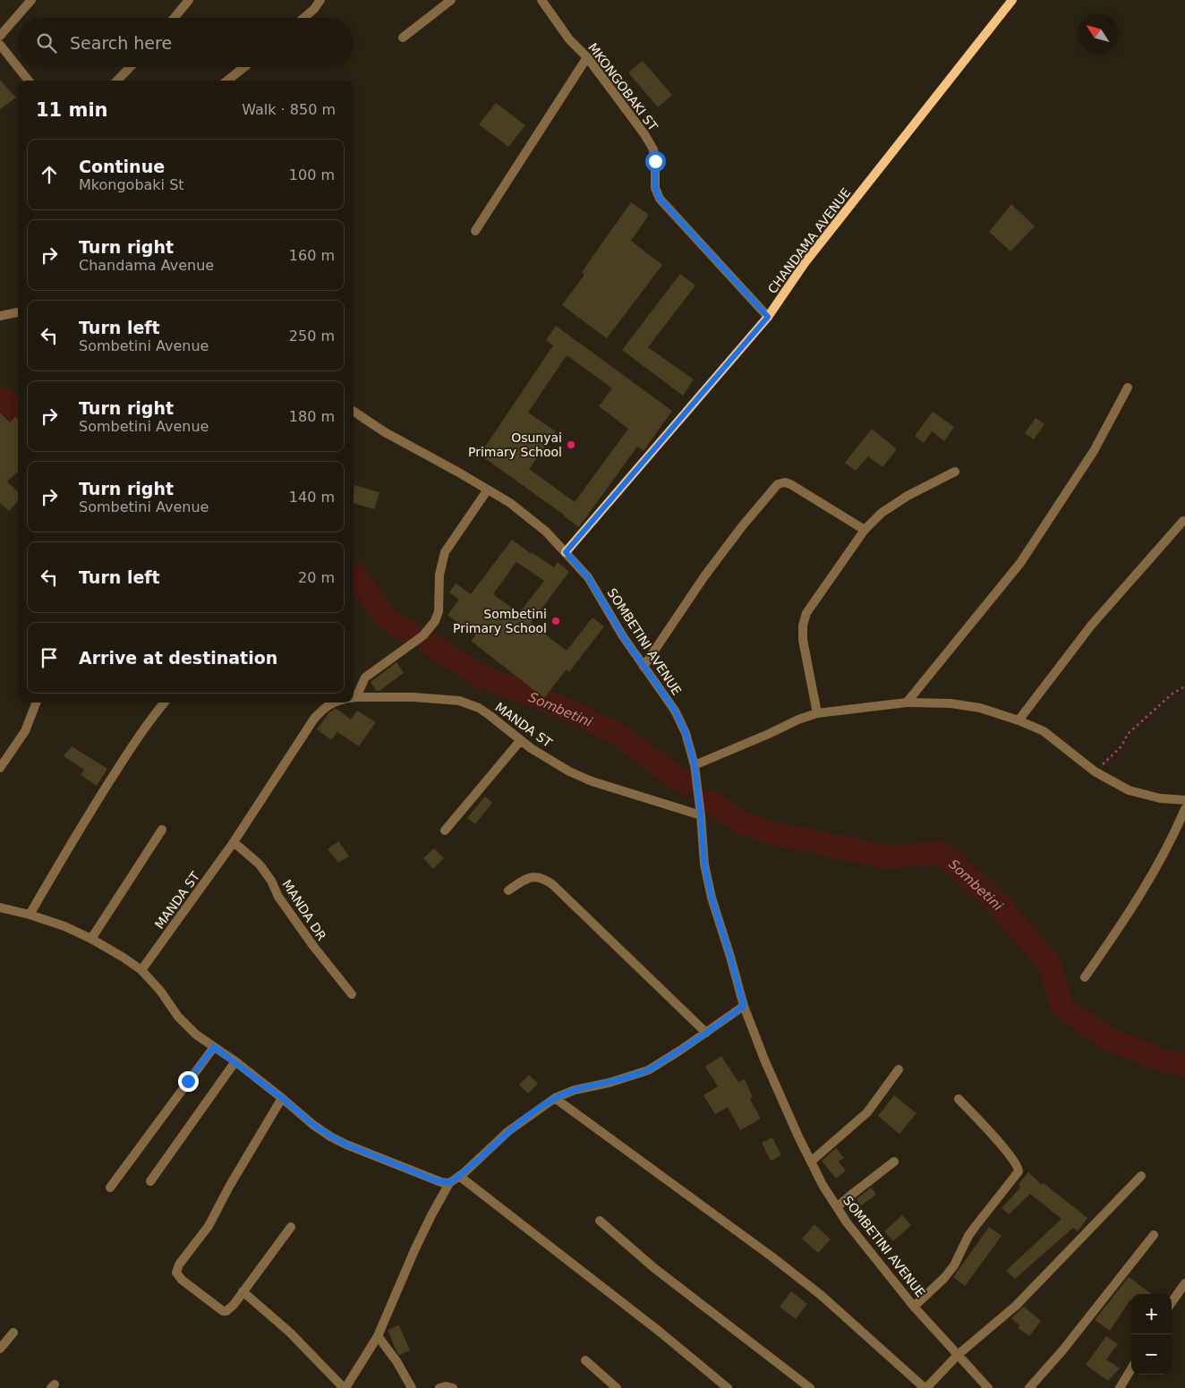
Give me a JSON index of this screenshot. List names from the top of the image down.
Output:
{
  "streets": {
    "street": [
      "MKONGOBAKI ST",
      "CHANDAMA AVENUE",
      "SOMBETINI AVENUE",
      "MANDA ST",
      "MANDA DR"
    ]
  },
  "crossings": [
    ["MKONGOBAKI ST", "CHANDAMA AVENUE"],
    ["CHANDAMA AVENUE", "SOMBETINI AVENUE"],
    ["SOMBETINI AVENUE", "MANDA ST"],
    ["MANDA ST", "MANDA DR"]
  ],
  "water": ["Sombetini"],
  "places": ["Osunyai Primary School", "Sombetini Primary School"],
  "north": "top left",
  "page": {
    "search": "Search here",
    "heading": ["11 min", "Walk · 850 m"],
    "list": [
      ["Continue", "Mkongobaki St", "100 m"],
      ["Turn right", "Chandama Avenue", "160 m"],
      ["Turn left", "Sombetini Avenue", "250 m"],
      ["Turn right", "Sombetini Avenue", "180 m"],
      ["Turn right", "Sombetini Avenue", "140 m"],
      ["Turn left", "20 m"],
      "Arrive at destination"
    ],
    "map_buttons": ["+", "−"]
  }
}
